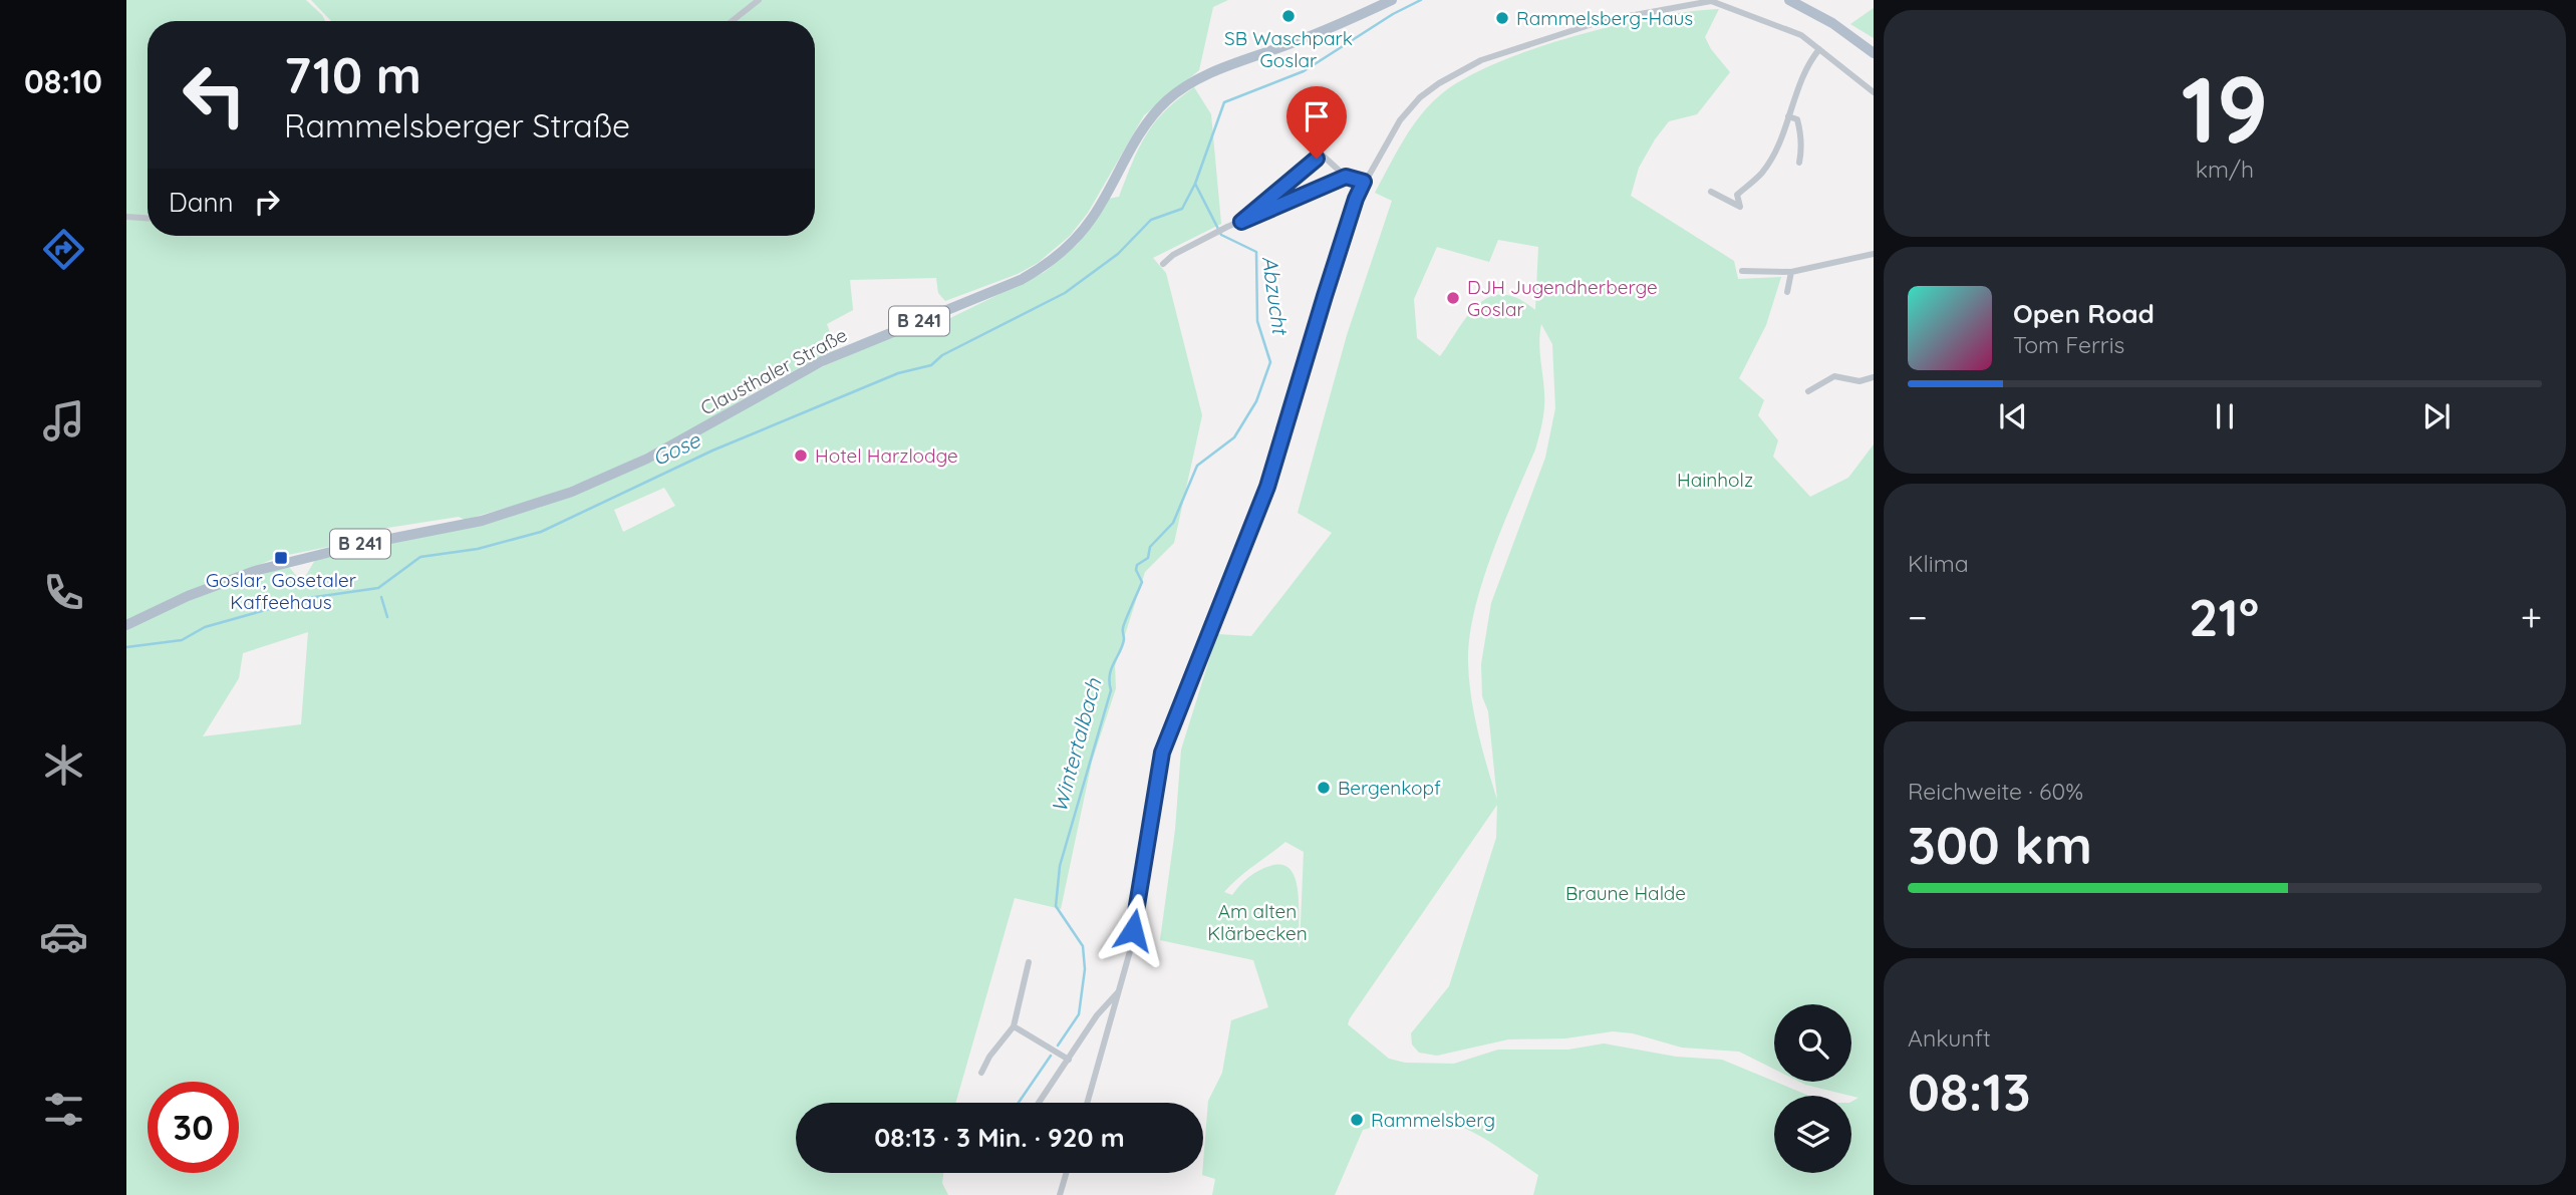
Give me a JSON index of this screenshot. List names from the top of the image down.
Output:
{
  "streets": {
    "main road": ["B 241", "Clausthaler Straße"]
  },
  "water": ["Abzucht", "Gose", "Wintertalbach"],
  "parks": ["Hainholz", "Braune Halde", "Am alten Klärbecken"],
  "places": {
    "other": [
      "SB Waschpark Goslar",
      "Rammelsberg-Haus",
      "DJH Jugendherberge Goslar",
      "Hotel Harzlodge",
      "Bergenkopf",
      "Rammelsberg"
    ],
    "transit": ["Goslar, Gosetaler Kaffeehaus"]
  },
  "page": {
    "tabs": "08:10",
    "tile": [
      ["19", "km/h"],
      "Klima",
      ["Reichweite · 60%", "300 km"],
      ["Ankunft", "08:13"]
    ],
    "turn": ["710 m", "Rammelsberger Straße"],
    "then": "Dann",
    "song": ["Open Road", "Tom Ferris"],
    "heat": ["−", "21°", "+"],
    "limit": "30",
    "trip": "08:13 · 3 Min. · 920 m"
  }
}
